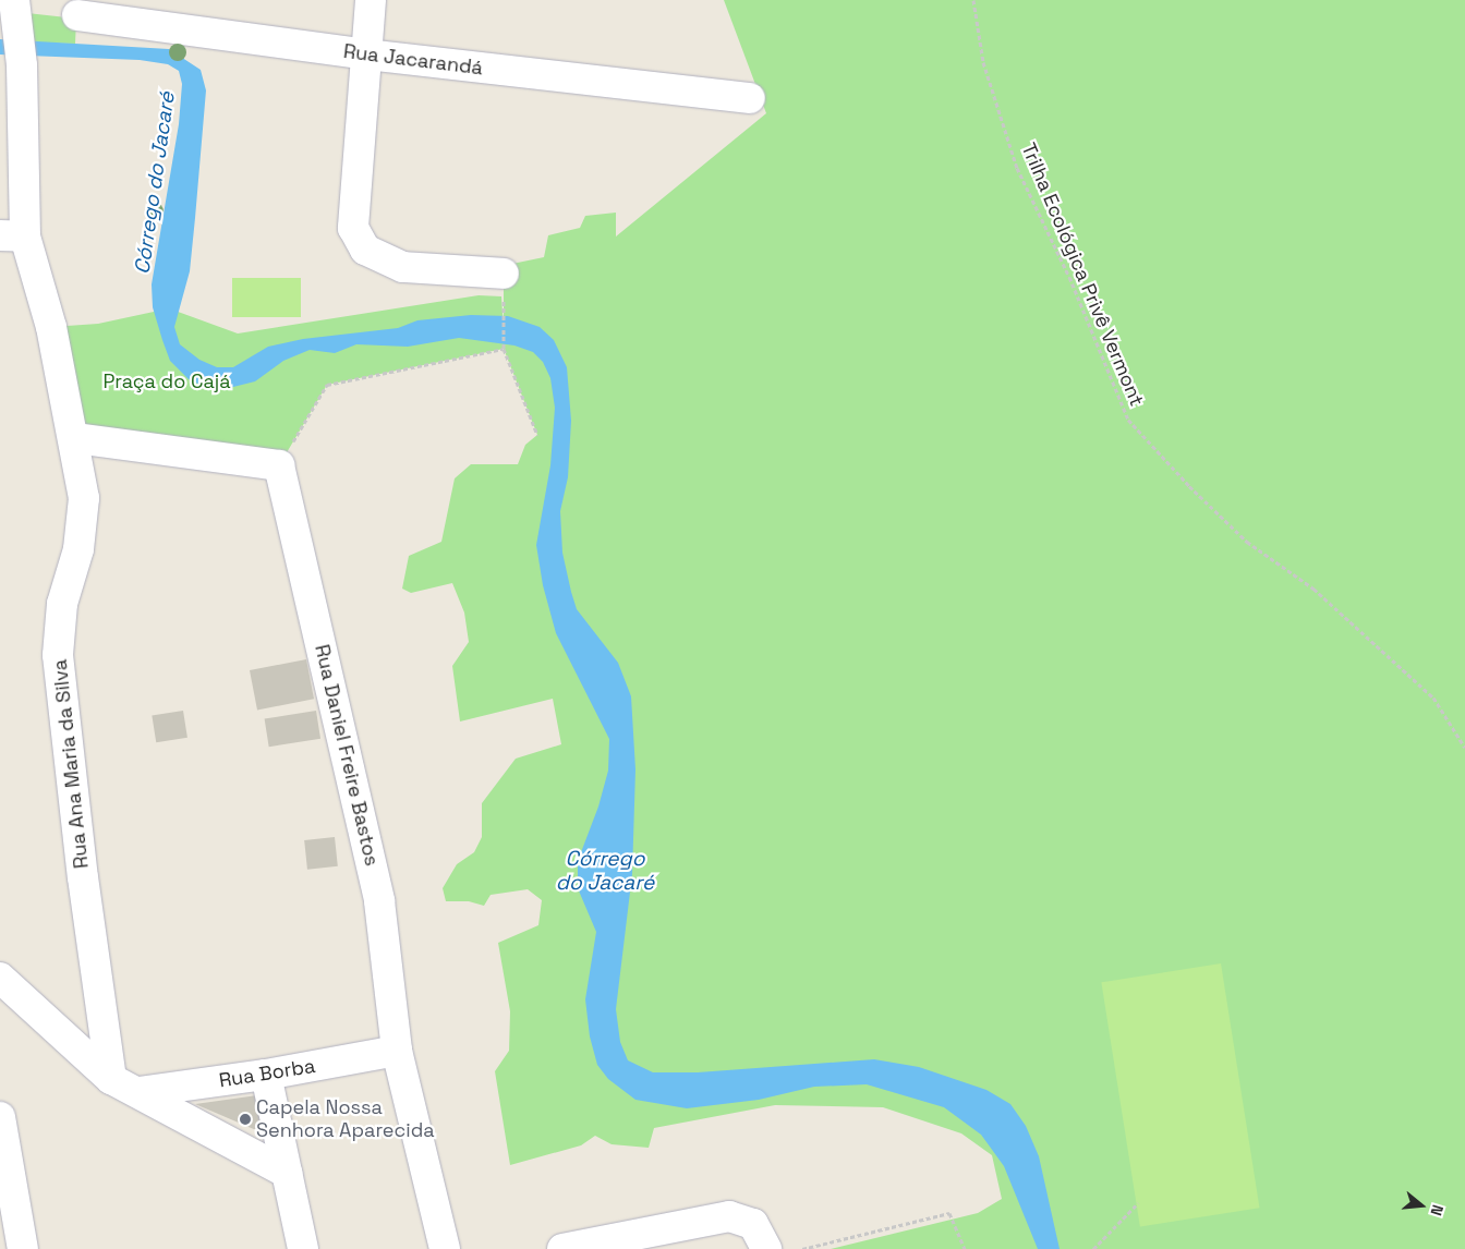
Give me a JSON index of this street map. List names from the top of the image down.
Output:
{
  "streets": {
    "street": [
      "Rua Jacarandá",
      "Rua Daniel Freire Bastos",
      "Rua Ana Maria da Silva",
      "Rua Borba"
    ],
    "path": ["Trilha Ecológica Privê Vermont"]
  },
  "crossings": [
    ["Rua Daniel Freire Bastos", "Rua Borba"]
  ],
  "water": ["Córrego do Jacaré"],
  "parks": ["Praça do Cajá"],
  "places": ["Capela Nossa Senhora Aparecida"],
  "north": "right"
}
